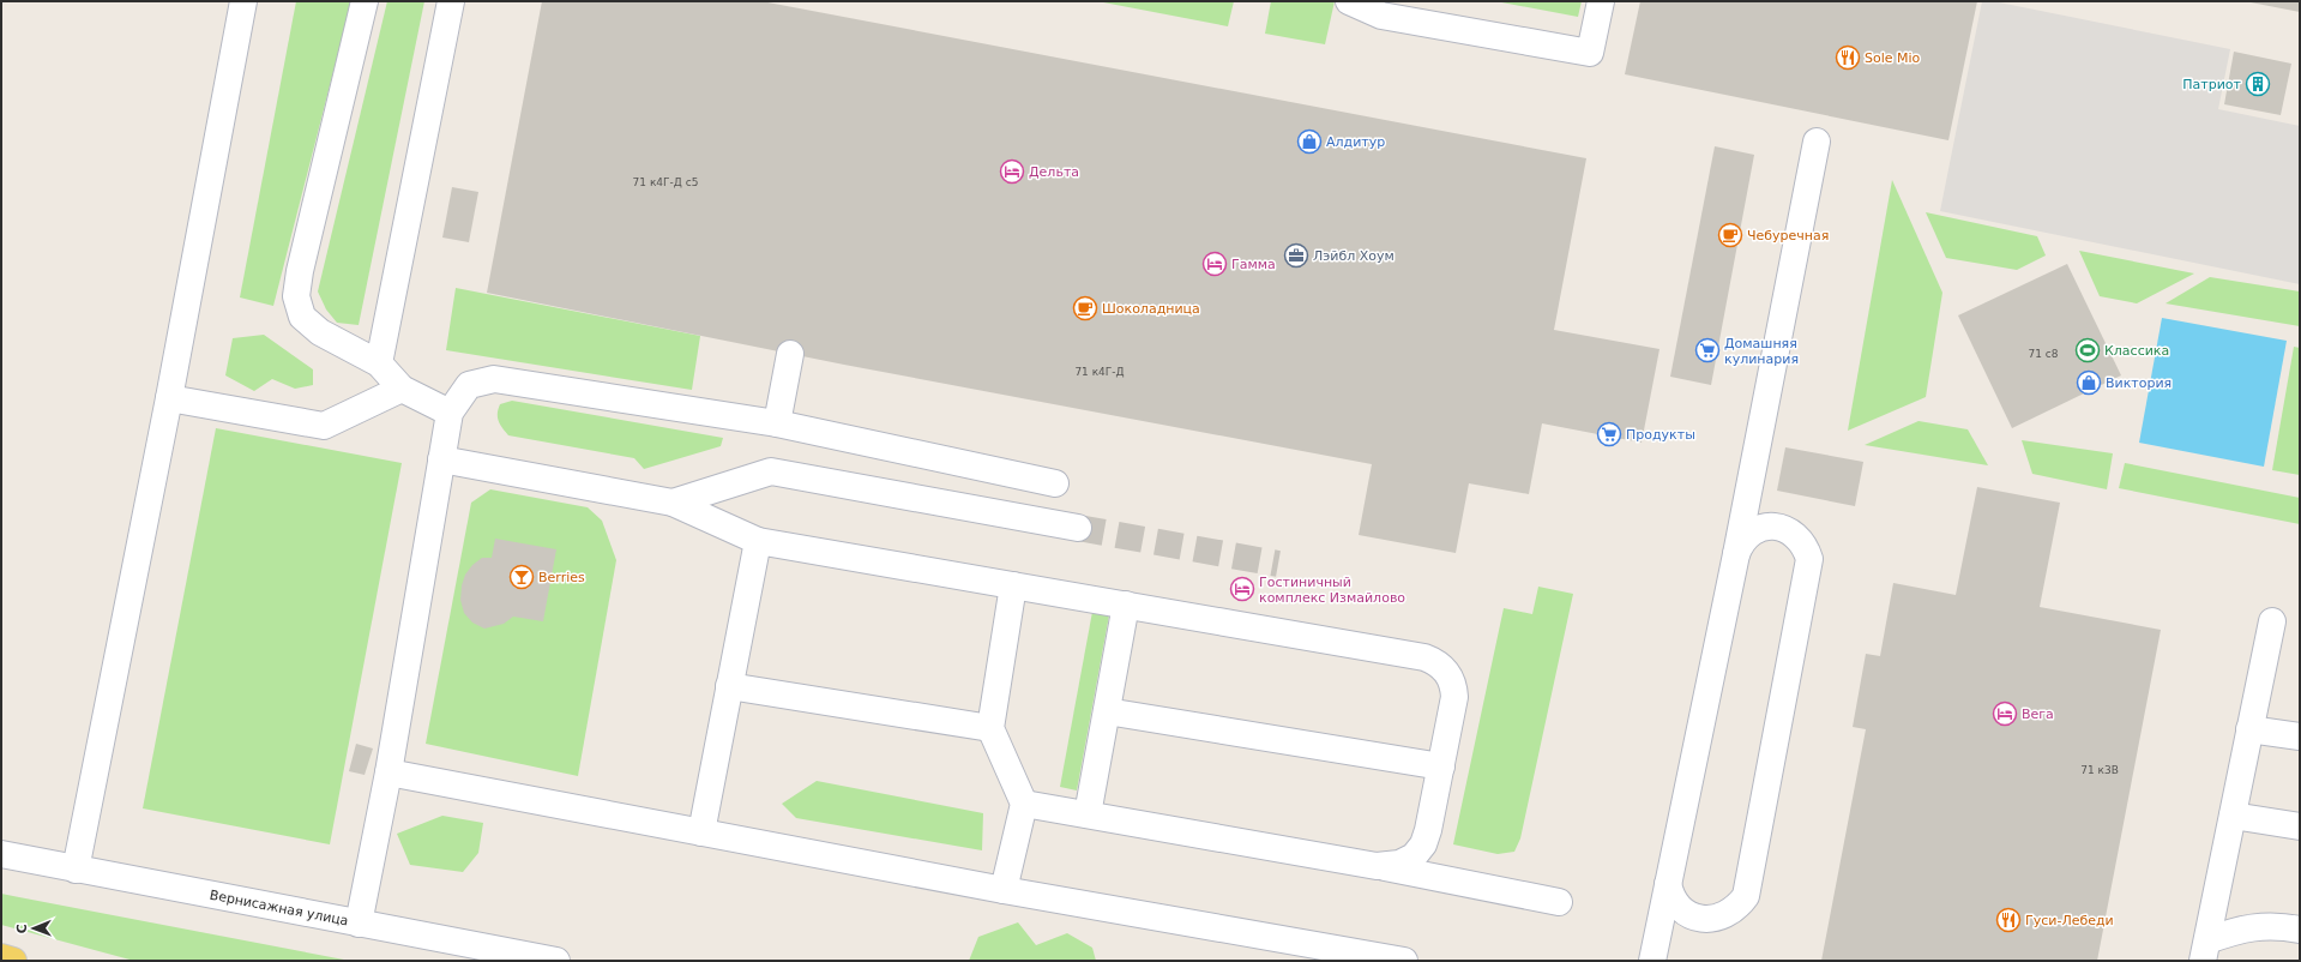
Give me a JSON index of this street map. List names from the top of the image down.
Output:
{
  "streets": {
    "street": ["Вернисажная улица"]
  },
  "places": {
    "restaurant": ["Sole Mio", "Гуси-Лебеди"],
    "building": ["Патриот"],
    "shop": ["Алдитур", "Виктория"],
    "hotel": [
      "Дельта",
      "Гамма",
      "Гостиничный комплекс Измайлово",
      "Вега"
    ],
    "cafe": ["Чебуречная", "Шоколадница"],
    "office": ["Лэйбл Хоум"],
    "supermarket": ["Домашняя кулинария", "Продукты"],
    "sports": ["Классика"],
    "bar": ["Berries"]
  },
  "house_numbers": [
    "71 к4Г-Д с5",
    "71 с8",
    "71 к4Г-Д",
    "71 к3В"
  ],
  "north": "left"
}
